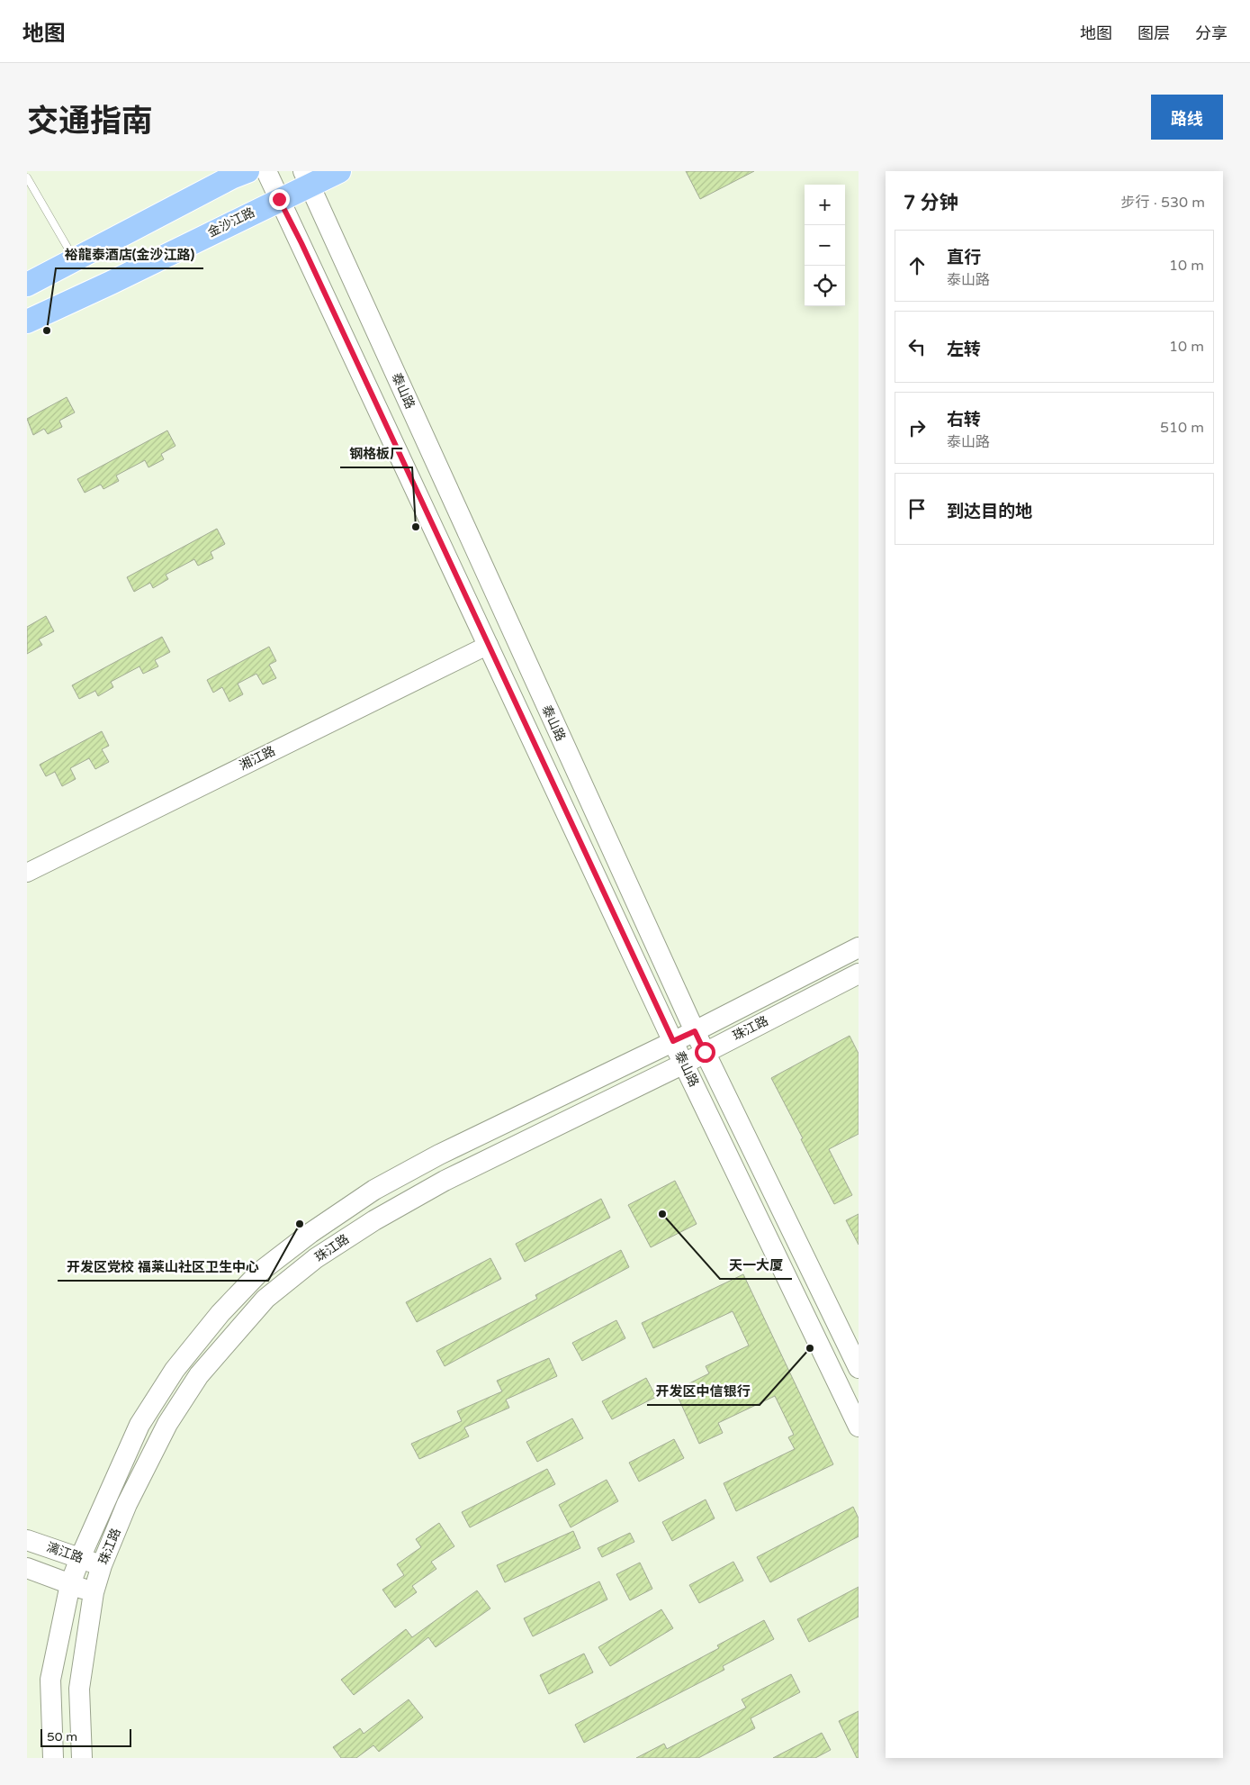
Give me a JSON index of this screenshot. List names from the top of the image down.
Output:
{
  "streets": {
    "main road": [
      "金沙江路",
      "泰山路",
      "珠江路",
      "漓江路"
    ],
    "street": ["湘江路"]
  },
  "crossings": [
    ["金沙江路", "泰山路"],
    ["泰山路", "湘江路"],
    ["泰山路", "珠江路"],
    ["珠江路", "漓江路"]
  ],
  "places": [
    "裕龍泰酒店(金沙江路)",
    "钢格板厂",
    "天一大厦",
    "开发区党校 福莱山社区卫生中心",
    "开发区中信银行"
  ],
  "scale_bar": "50 m",
  "page": {
    "header": "地图",
    "nav": ["地图", "图层", "分享"],
    "title": "交通指南",
    "buttons": "路线",
    "heading": ["7 分钟", "步行 · 530 m"],
    "map_buttons": ["+", "−"],
    "list": [
      ["直行", "泰山路", "10 m"],
      ["左转", "10 m"],
      ["右转", "泰山路", "510 m"],
      "到达目的地"
    ],
    "scale": "50 m"
  }
}
